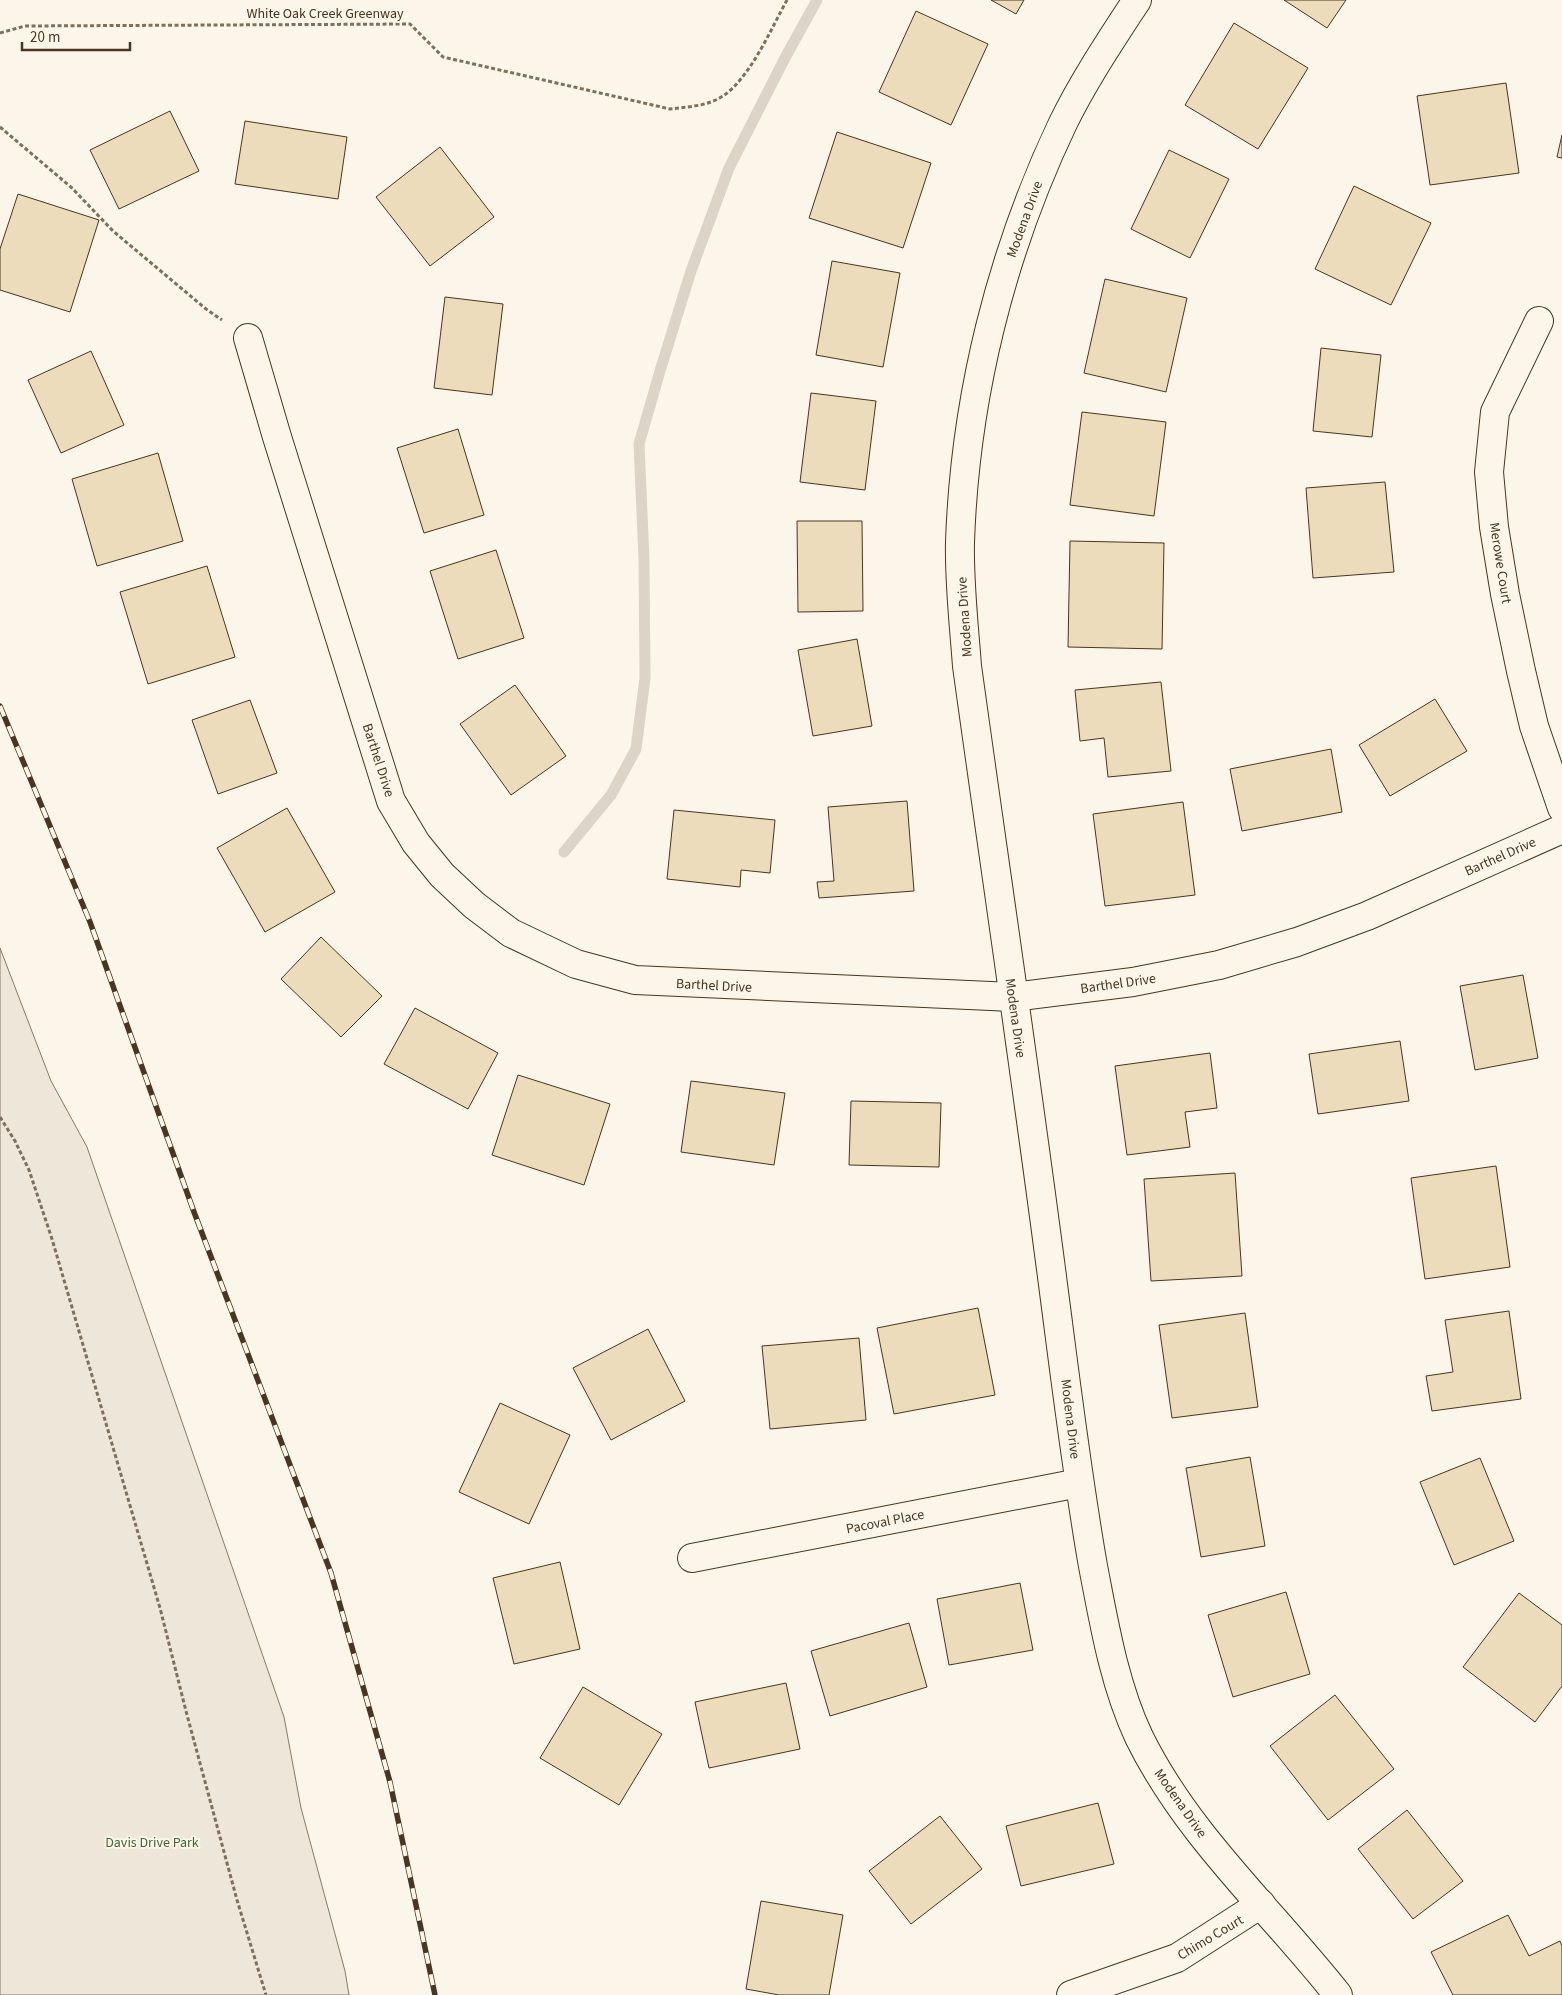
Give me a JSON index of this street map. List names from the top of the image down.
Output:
{
  "streets": {
    "street": [
      "Modena Drive",
      "Merowe Court",
      "Barthel Drive",
      "Pacoval Place",
      "Chimo Court"
    ],
    "path": ["White Oak Creek Greenway"]
  },
  "crossings": [
    ["Modena Drive", "Barthel Drive"],
    ["Modena Drive", "Pacoval Place"],
    ["Modena Drive", "Chimo Court"]
  ],
  "parks": ["Davis Drive Park"],
  "scale_bar": "20 m"
}
